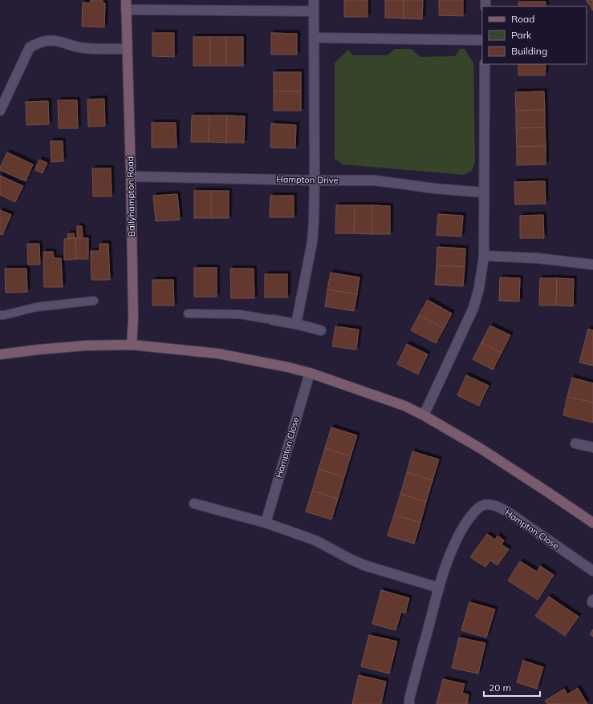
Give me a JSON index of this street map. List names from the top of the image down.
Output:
{
  "streets": {
    "street": ["Hampton Drive", "Ballyhampton Road", "Hampton Close"]
  },
  "crossings": [
    ["Hampton Drive", "Ballyhampton Road"]
  ],
  "legend": ["Road", "Park", "Building"],
  "scale_bar": "20 m"
}
